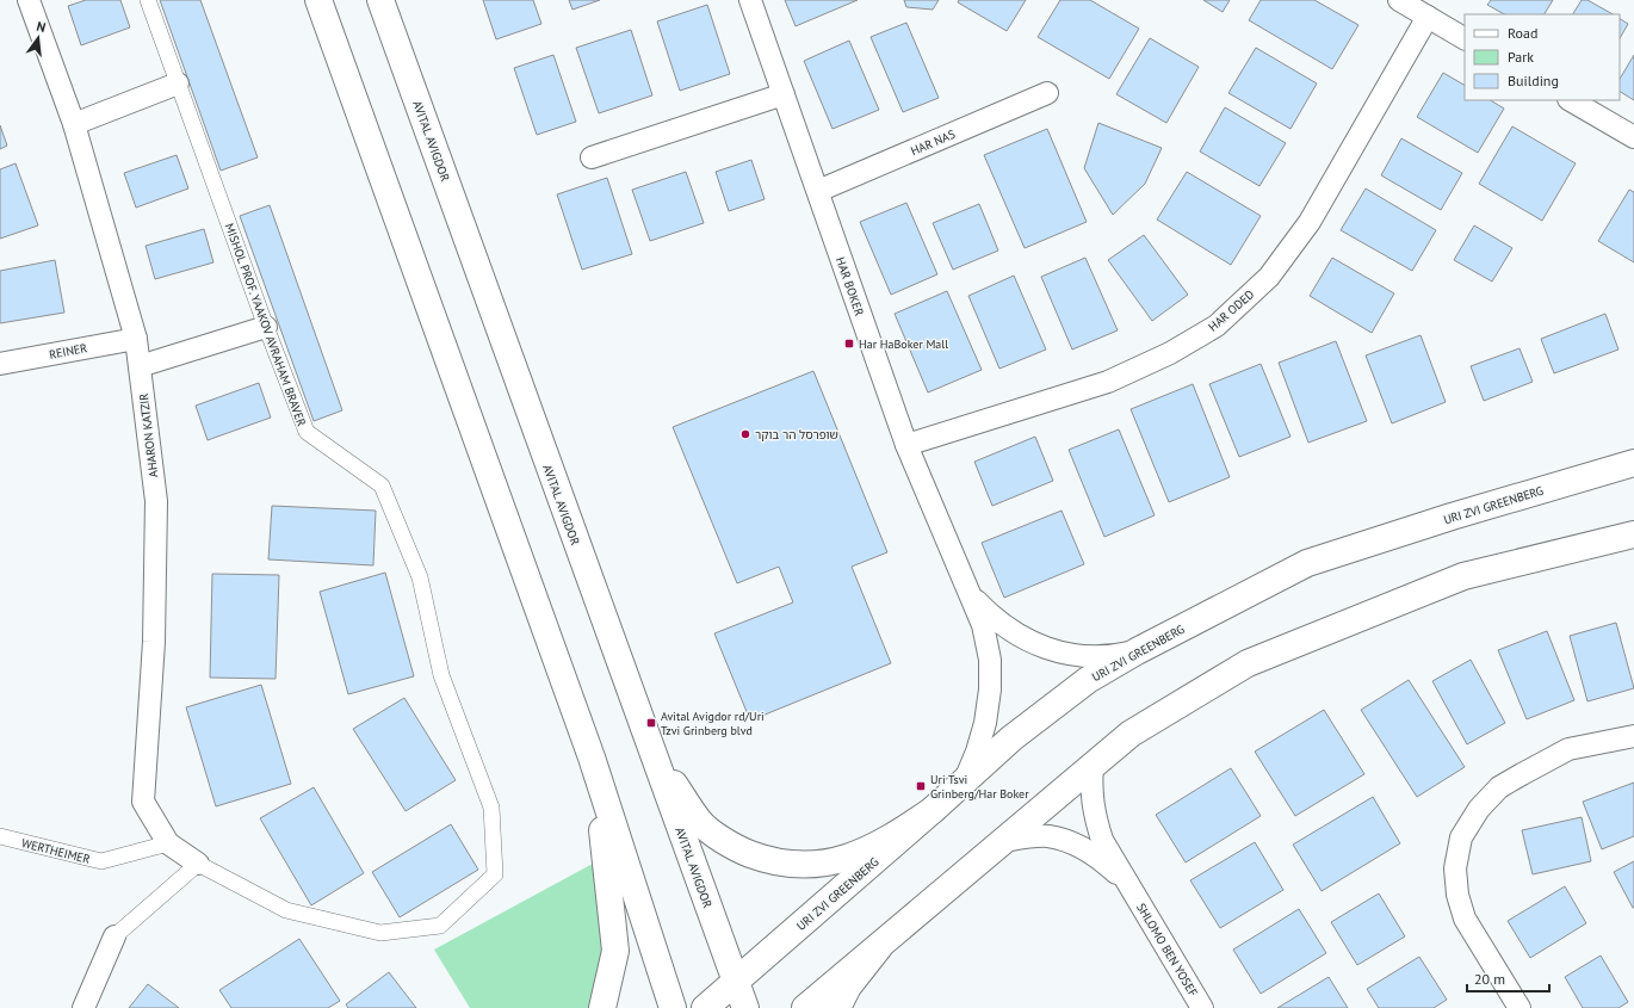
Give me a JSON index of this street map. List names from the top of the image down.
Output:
{
  "streets": {
    "main road": ["AVITAL AVIGDOR", "URI ZVI GREENBERG"],
    "street": [
      "HAR NAS",
      "HAR BOKER",
      "HAR ODED",
      "MISHOL PROF. YAAKOV AVRAHAM BRAVER",
      "REINER",
      "AHARON KATZIR",
      "WERTHEIMER",
      "SHLOMO BEN YOSEF"
    ]
  },
  "crossings": [
    ["AVITAL AVIGDOR", "URI ZVI GREENBERG"],
    ["HAR NAS", "HAR BOKER"],
    ["HAR BOKER", "HAR ODED"],
    ["HAR BOKER", "URI ZVI GREENBERG"],
    ["MISHOL PROF. YAAKOV AVRAHAM BRAVER", "AHARON KATZIR"],
    ["REINER", "AHARON KATZIR"],
    ["AHARON KATZIR", "WERTHEIMER"]
  ],
  "places": {
    "transit": ["Har HaBoker Mall", "Avital Avigdor rd/Uri Tzvi Grinberg blvd", "Uri Tsvi Grinberg/Har Boker"],
    "other": ["שופרסל הר בוקר"]
  },
  "legend": ["Road", "Park", "Building"],
  "scale_bar": "20 m",
  "north": "top"
}
